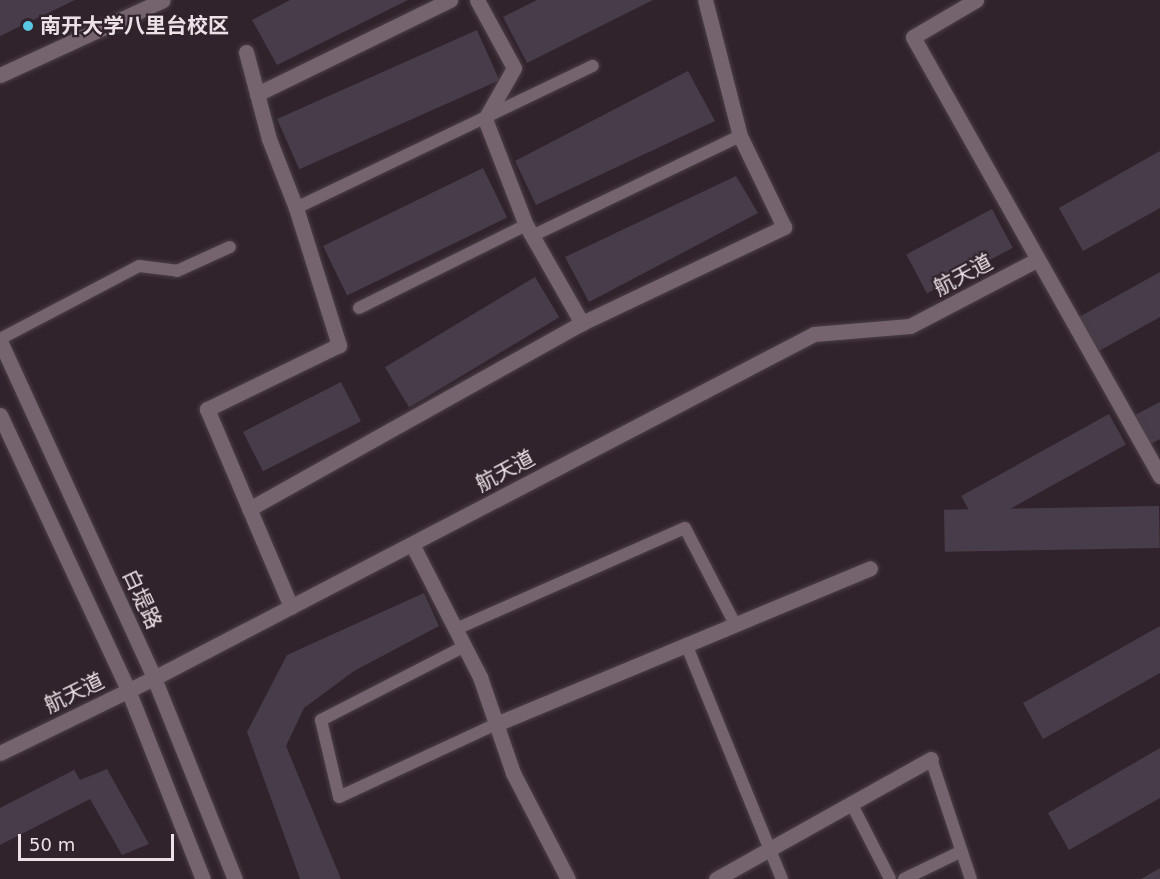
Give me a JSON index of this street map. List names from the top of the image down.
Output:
{
  "streets": {
    "street": ["航天道", "白堤路"]
  },
  "crossings": [
    ["航天道", "白堤路"]
  ],
  "places": ["南开大学八里台校区"],
  "scale_bar": "50 m"
}
